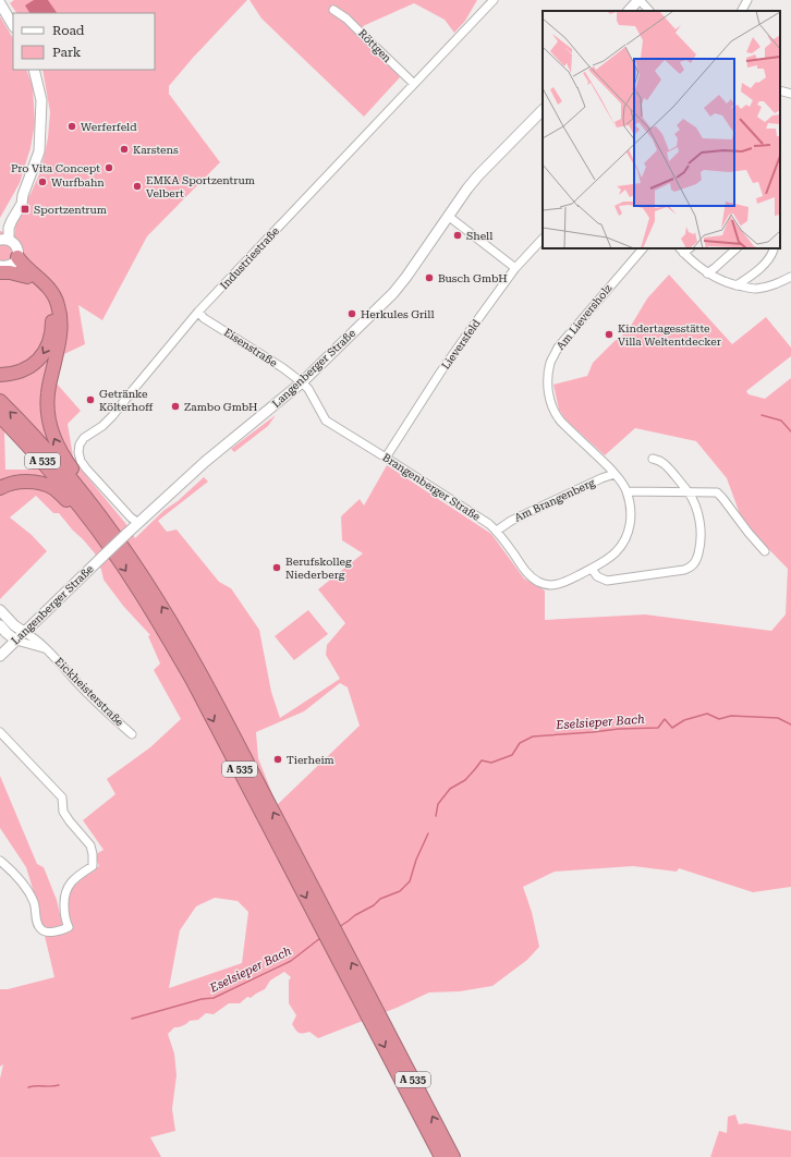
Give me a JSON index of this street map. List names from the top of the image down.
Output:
{
  "streets": {
    "highway": ["A 535"],
    "main road": ["Langenberger Straße"],
    "street": [
      "Röttgen",
      "Industriestraße",
      "Am Lieversholz",
      "Lieversfeld",
      "Eisenstraße",
      "Brangenberger Straße",
      "Am Brangenberg",
      "Eickheisterstraße"
    ]
  },
  "crossings": [
    ["Röttgen", "Industriestraße"],
    ["Industriestraße", "Eisenstraße"],
    ["Industriestraße", "Langenberger Straße"],
    ["Am Lieversholz", "Am Brangenberg"],
    ["Lieversfeld", "Brangenberger Straße"],
    ["Eisenstraße", "Langenberger Straße"],
    ["Eisenstraße", "Brangenberger Straße"],
    ["Langenberger Straße", "Brangenberger Straße"],
    ["Langenberger Straße", "Eickheisterstraße"],
    ["Brangenberger Straße", "Am Brangenberg"]
  ],
  "water": ["Eselsieper Bach"],
  "places": {
    "other": [
      "Werferfeld",
      "Karstens",
      "Pro Vita Concept",
      "Wurfbahn",
      "EMKA Sportzentrum Velbert",
      "Shell",
      "Busch GmbH",
      "Herkules Grill",
      "Kindertagesstätte Villa Weltentdecker",
      "Getränke Költerhoff",
      "Zambo GmbH",
      "Berufskolleg Niederberg",
      "Tierheim"
    ],
    "transit": ["Sportzentrum"]
  },
  "legend": ["Road", "Park"]
}
